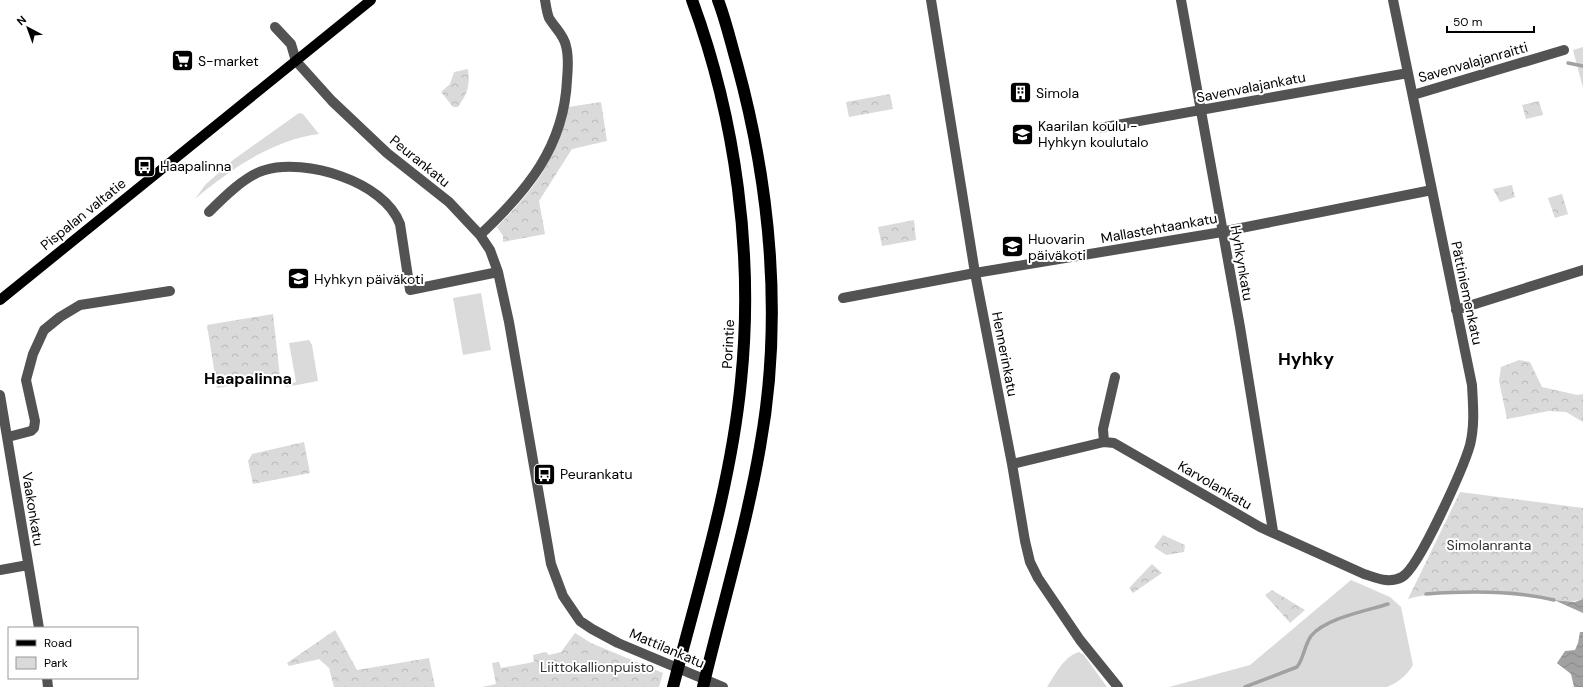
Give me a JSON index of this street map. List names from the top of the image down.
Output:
{
  "streets": {
    "highway": ["Porintie"],
    "main road": ["Pispalan valtatie"],
    "street": [
      "Savenvalajanraitti",
      "Savenvalajankatu",
      "Peurankatu",
      "Mallastehtaankatu",
      "Hyhkynkatu",
      "Pättiniemenkatu",
      "Hennerinkatu",
      "Karvolankatu",
      "Vaakonkatu",
      "Mattilankatu"
    ]
  },
  "crossings": [
    ["Savenvalajanraitti", "Pättiniemenkatu"],
    ["Savenvalajankatu", "Hyhkynkatu"],
    ["Savenvalajankatu", "Pättiniemenkatu"],
    ["Peurankatu", "Pispalan valtatie"],
    ["Peurankatu", "Mattilankatu"],
    ["Mallastehtaankatu", "Hyhkynkatu"],
    ["Mallastehtaankatu", "Pättiniemenkatu"],
    ["Mallastehtaankatu", "Hennerinkatu"],
    ["Hyhkynkatu", "Karvolankatu"],
    ["Pättiniemenkatu", "Karvolankatu"]
  ],
  "districts": ["Hyhky", "Haapalinna"],
  "parks": ["Simolanranta", "Liittokallionpuisto"],
  "places": {
    "supermarket": ["S-market"],
    "building": ["Simola"],
    "school or university": ["Kaarilan koulu - Hyhkyn koulutalo", "Huovarin päiväkoti", "Hyhkyn päiväkoti"],
    "bus stop": ["Haapalinna", "Peurankatu"]
  },
  "legend": ["Road", "Park"],
  "scale_bar": "50 m",
  "north": "top left"
}
